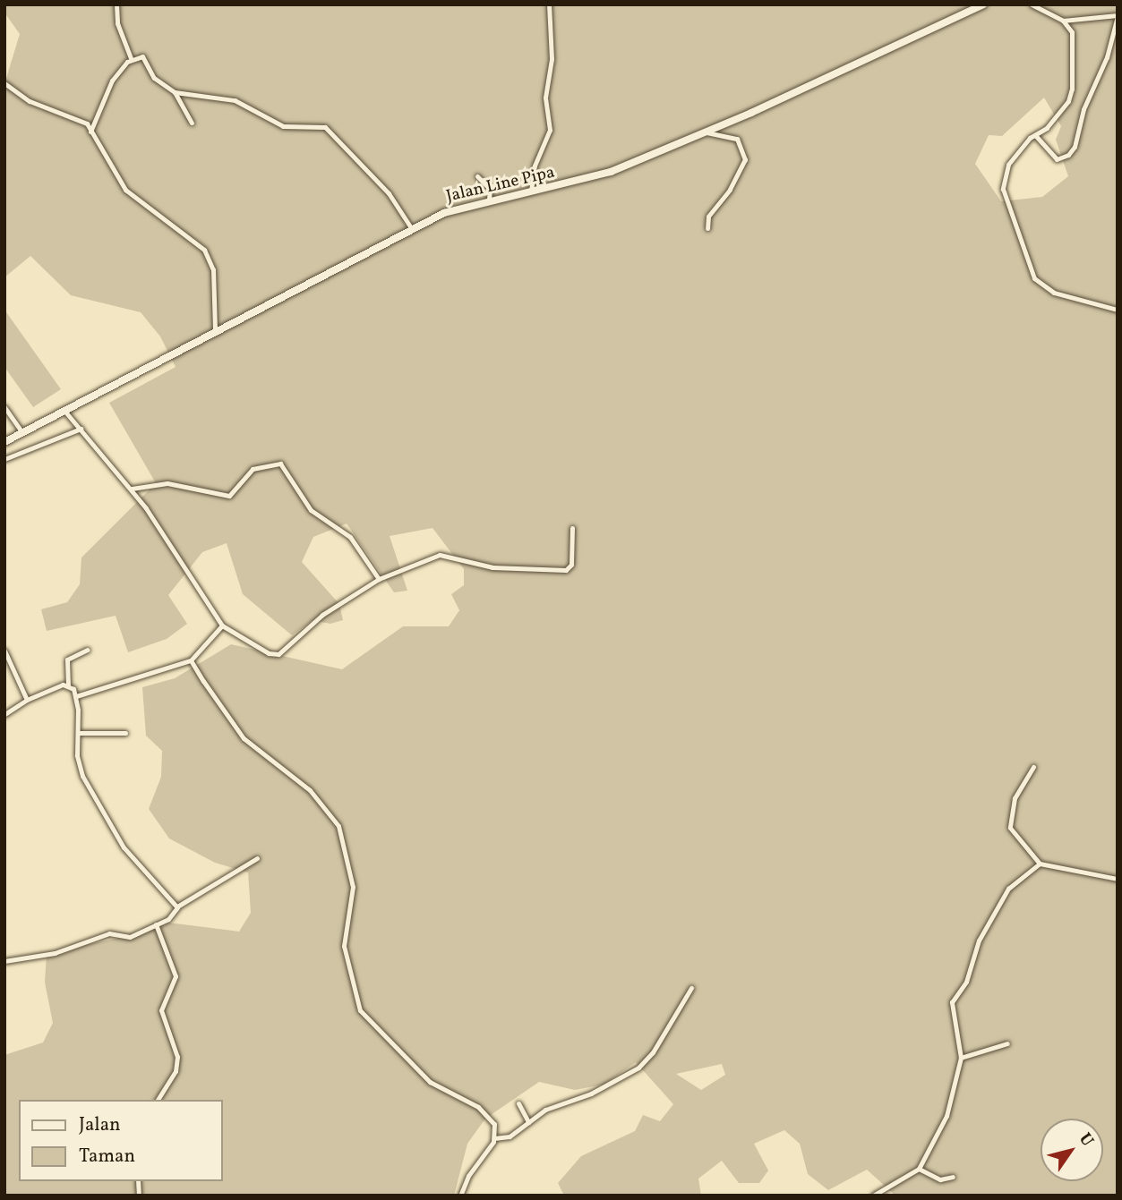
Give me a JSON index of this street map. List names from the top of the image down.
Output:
{
  "streets": {
    "main road": ["Jalan Line Pipa"]
  },
  "legend": ["Jalan", "Taman"],
  "north": "top right"
}
